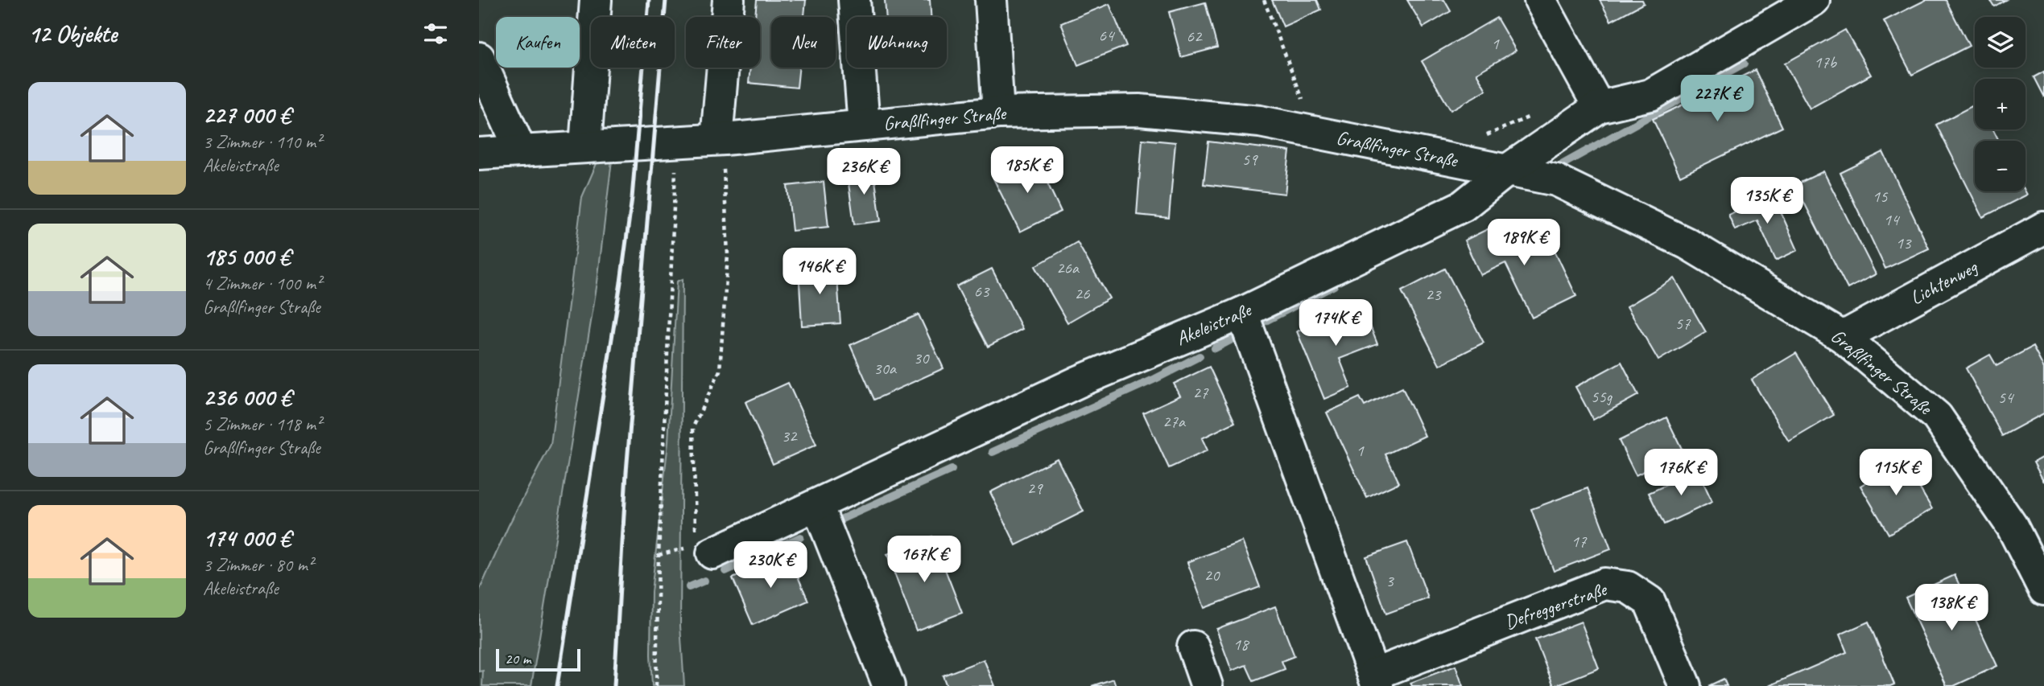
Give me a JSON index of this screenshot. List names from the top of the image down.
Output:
{
  "streets": {
    "street": [
      "Graßlfinger Straße",
      "Lichtenweg",
      "Akeleistraße",
      "Defreggerstraße"
    ]
  },
  "crossings": [
    ["Graßlfinger Straße", "Lichtenweg"],
    ["Graßlfinger Straße", "Akeleistraße"],
    ["Akeleistraße", "Defreggerstraße"]
  ],
  "house_numbers": [
    "64",
    "62",
    "1",
    "17b",
    "59",
    "15",
    "14",
    "13",
    "26a",
    "63",
    "26",
    "23",
    "57",
    "30",
    "30a",
    "27",
    "55g",
    "54",
    "27a",
    "32",
    "1",
    "29",
    "17",
    "20",
    "3",
    "18"
  ],
  "scale_bar": "20 m",
  "page": {
    "heading": "12 Objekte",
    "map_buttons": ["+", "−"],
    "chip": [
      "Kaufen",
      "Mieten",
      "Filter",
      "Neu",
      "Wohnung"
    ],
    "list": [
      {
        "name": "227 000 €",
        "note": "3 Zimmer · 110 m² · Akeleistraße"
      },
      {
        "name": "185 000 €",
        "note": "4 Zimmer · 100 m² · Graßlfinger Straße"
      },
      {
        "name": "236 000 €",
        "note": "5 Zimmer · 118 m² · Graßlfinger Straße"
      },
      {
        "name": "174 000 €",
        "note": "3 Zimmer · 80 m² · Akeleistraße"
      }
    ],
    "price": [
      "227K €",
      "185K €",
      "236K €",
      "135K €",
      "189K €",
      "146K €",
      "174K €",
      "176K €",
      "115K €",
      "167K €",
      "230K €",
      "138K €"
    ],
    "scale": "20 m"
  }
}
